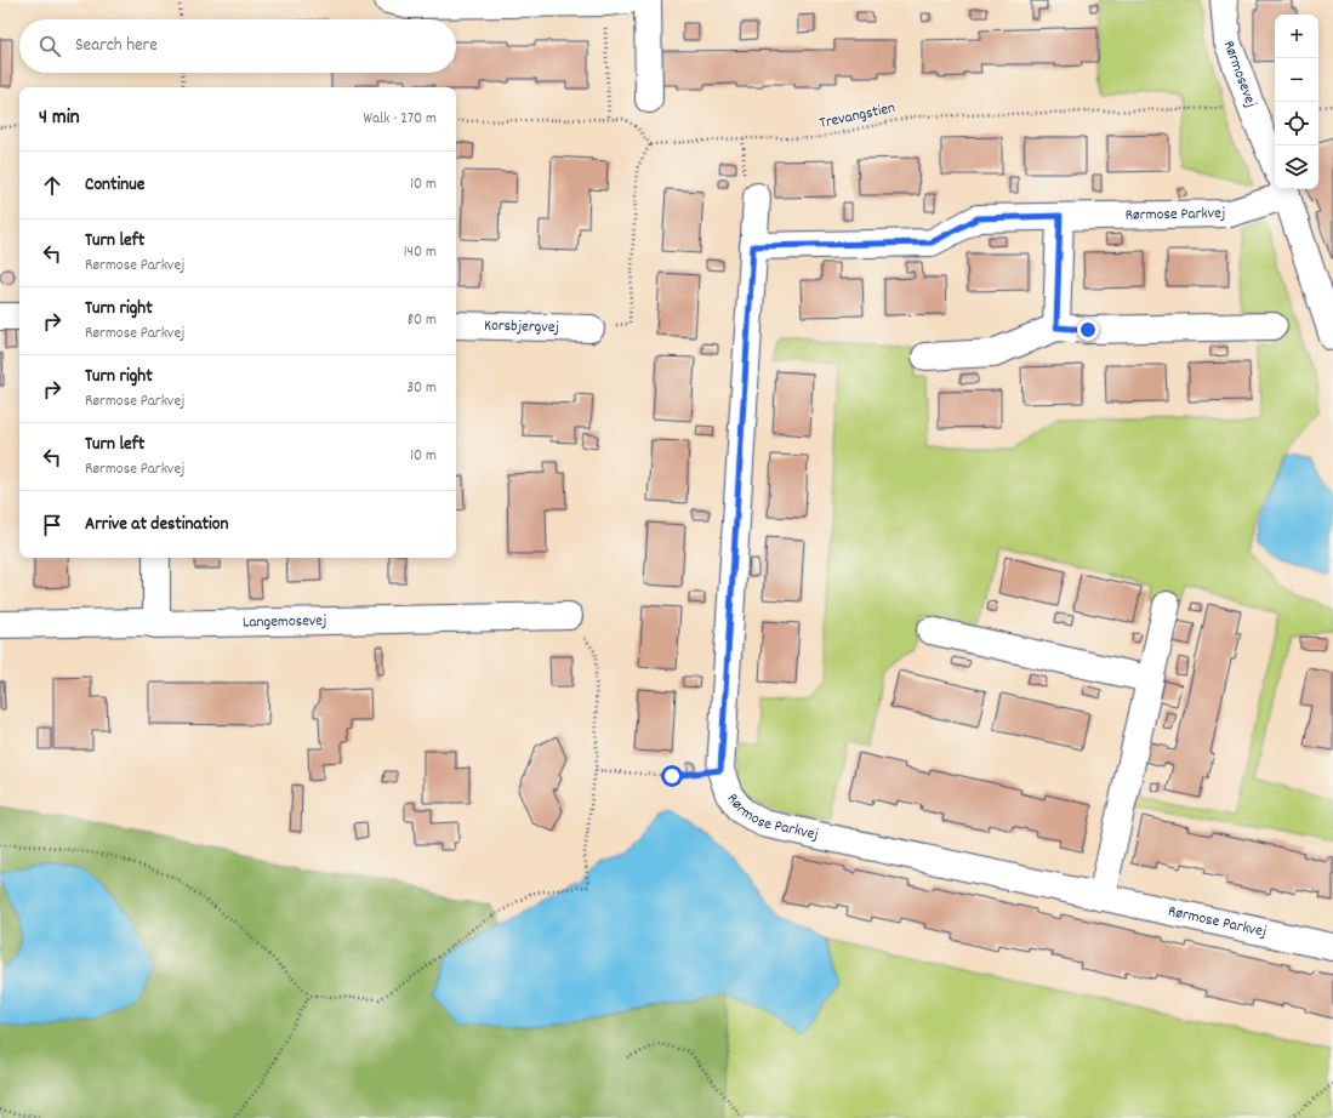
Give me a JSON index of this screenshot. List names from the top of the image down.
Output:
{
  "streets": {
    "street": [
      "Rørmosevej",
      "Rørmose Parkvej",
      "Korsbjergvej",
      "Langemosevej"
    ],
    "path": ["Trevangstien"]
  },
  "crossings": [
    ["Rørmosevej", "Trevangstien"]
  ],
  "page": {
    "map_buttons": ["+", "−"],
    "search": "Search here",
    "heading": ["4 min", "Walk · 270 m"],
    "list": [
      ["Continue", "10 m"],
      ["Turn left", "Rørmose Parkvej", "140 m"],
      ["Turn right", "Rørmose Parkvej", "80 m"],
      ["Turn right", "Rørmose Parkvej", "30 m"],
      ["Turn left", "Rørmose Parkvej", "10 m"],
      "Arrive at destination"
    ]
  }
}
